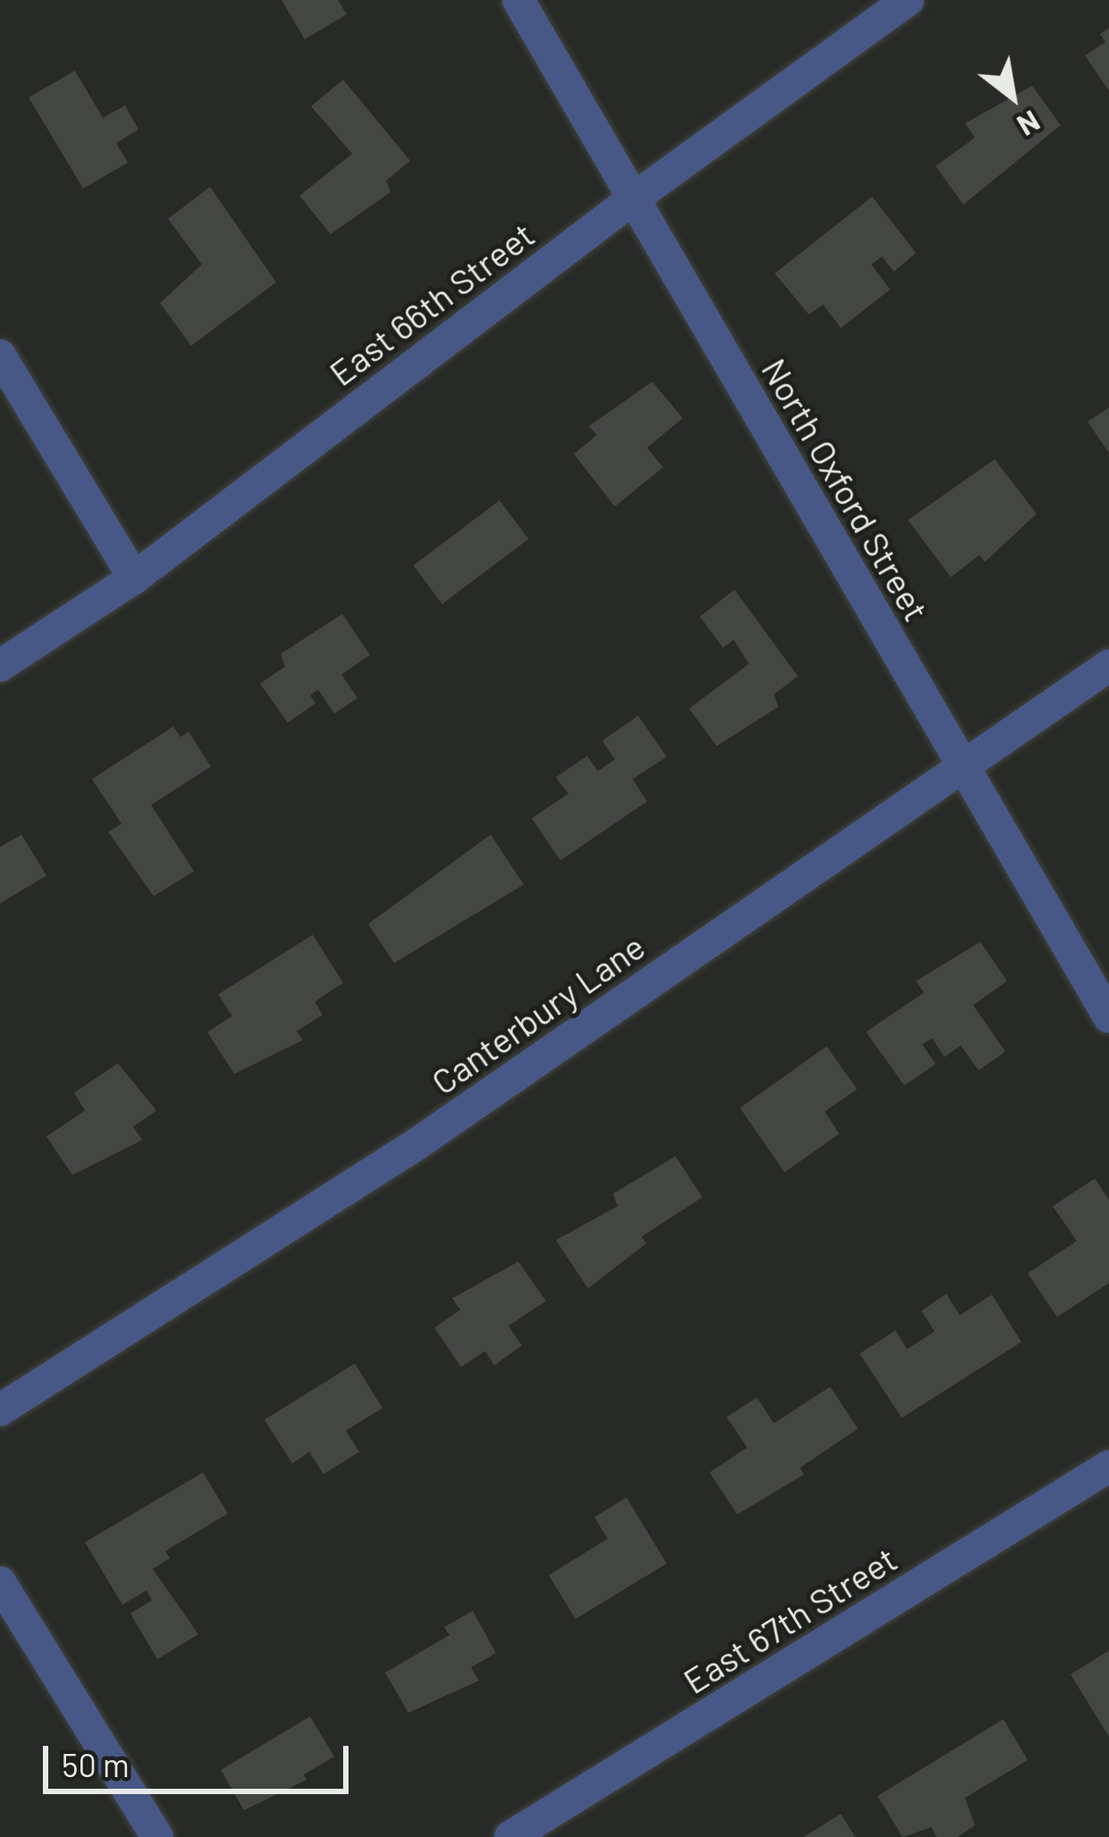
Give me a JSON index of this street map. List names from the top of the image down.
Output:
{
  "streets": {
    "street": [
      "East 66th Street",
      "North Oxford Street",
      "Canterbury Lane",
      "East 67th Street"
    ]
  },
  "crossings": [
    ["East 66th Street", "North Oxford Street"],
    ["North Oxford Street", "Canterbury Lane"]
  ],
  "scale_bar": "50 m",
  "north": "bottom right"
}
